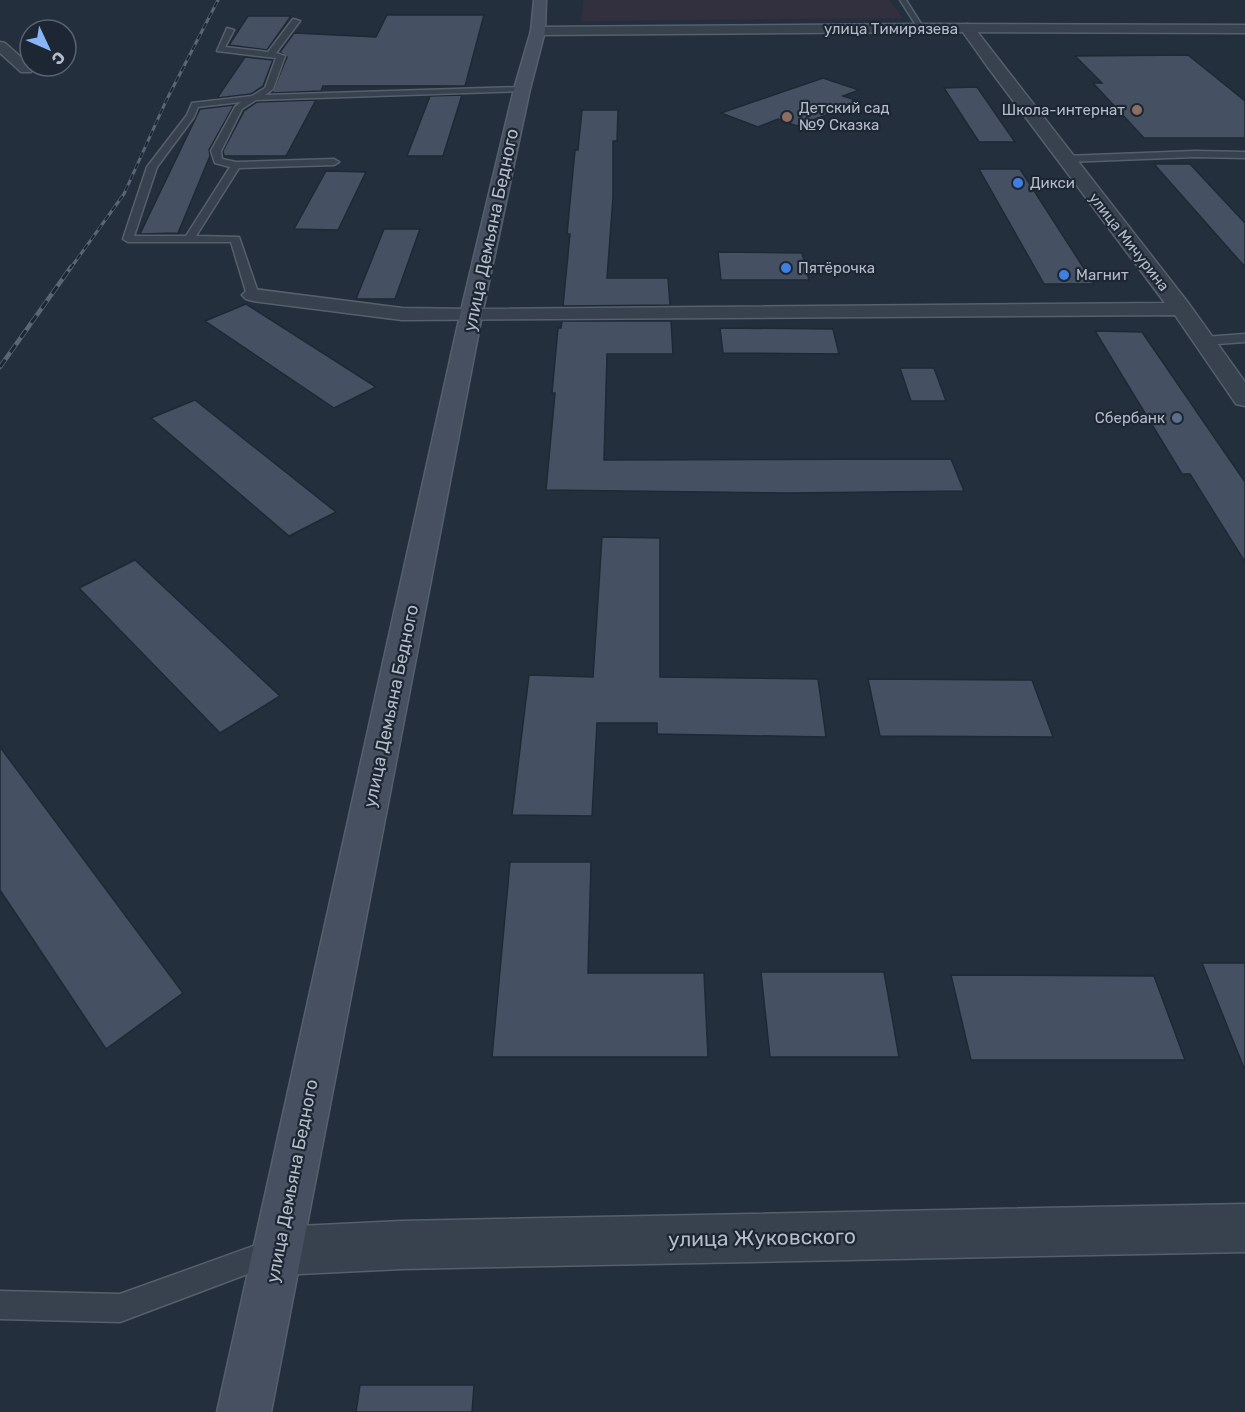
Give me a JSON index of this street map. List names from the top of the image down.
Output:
{
  "streets": {
    "main road": ["улица Демьяна Бедного"],
    "street": ["улица Тимирязева", "улица Мичурина", "улица Жуковского"]
  },
  "crossings": [
    ["улица Тимирязева", "улица Демьяна Бедного"],
    ["улица Тимирязева", "улица Мичурина"],
    ["улица Демьяна Бедного", "улица Жуковского"]
  ],
  "places": [
    "Школа-интернат",
    "Детский сад №9 Сказка",
    "Дикси",
    "Пятёрочка",
    "Магнит",
    "Сбербанк"
  ],
  "north": "bottom right"
}
